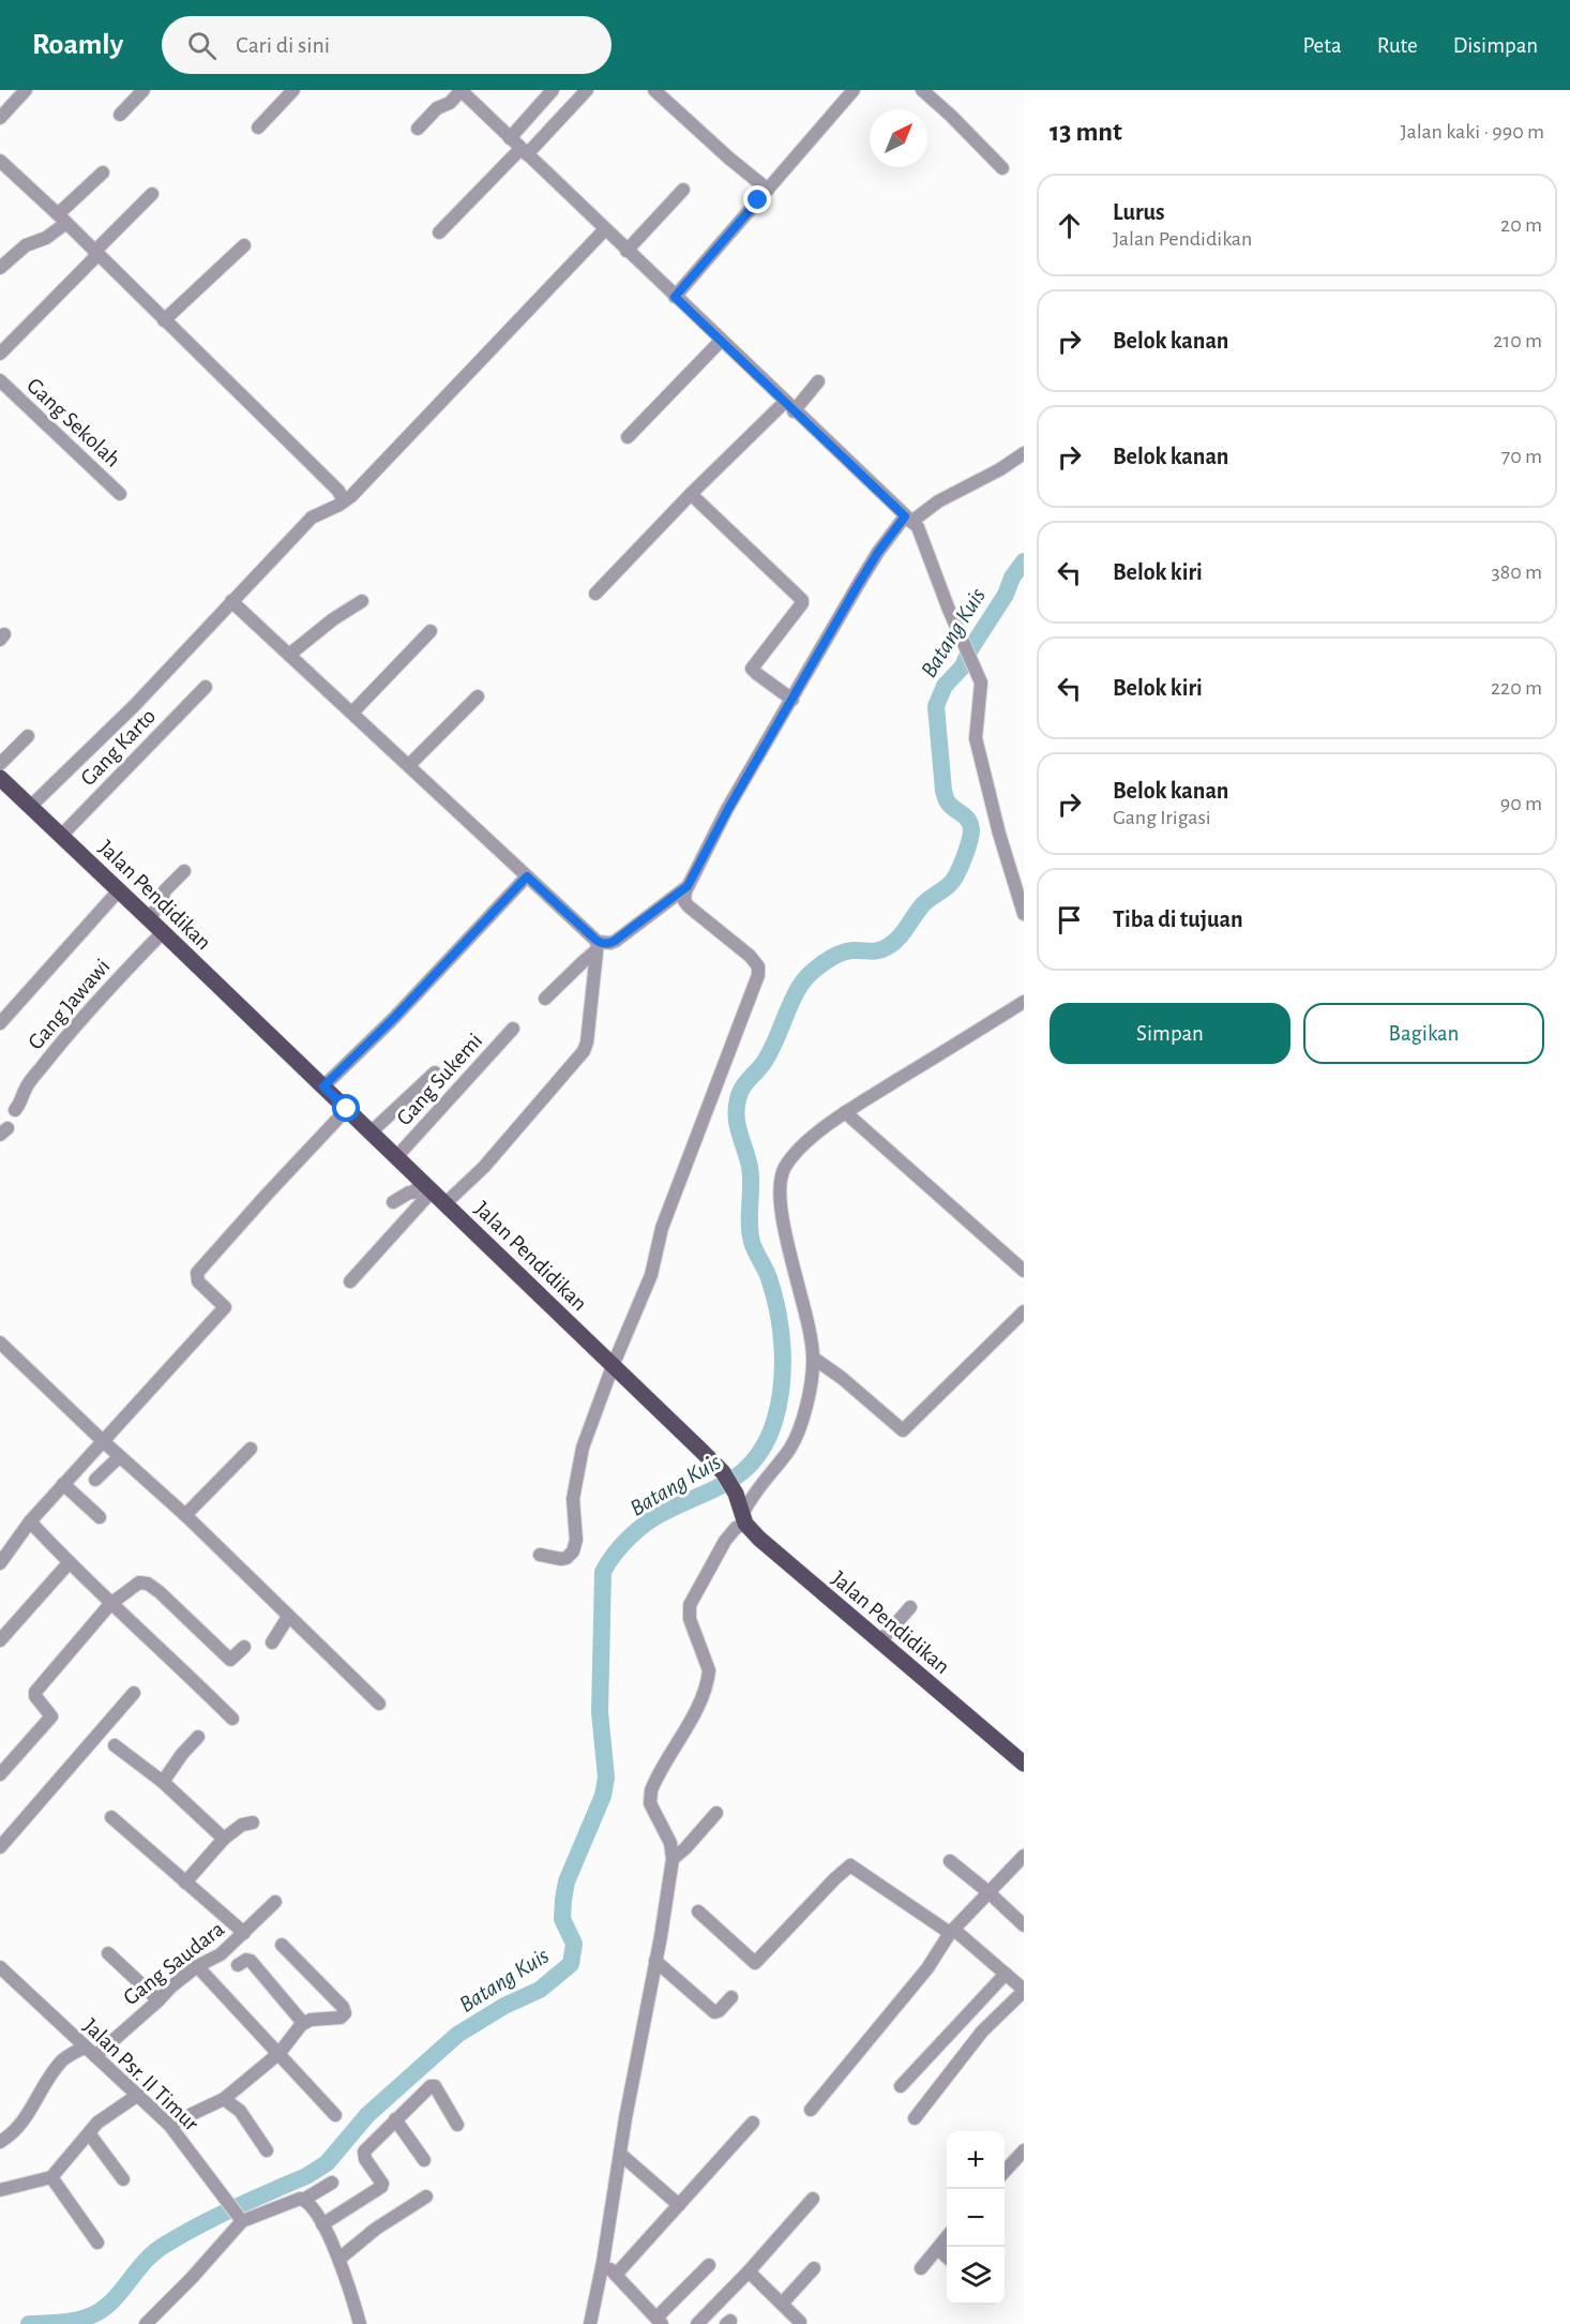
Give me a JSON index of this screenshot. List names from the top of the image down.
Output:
{
  "streets": {
    "main road": ["Jalan Pendidikan"],
    "street": [
      "Gang Sekolah",
      "Gang Karto",
      "Gang Jawawi",
      "Gang Sukemi",
      "Gang Saudara",
      "Jalan Psr. II Timur"
    ]
  },
  "crossings": [
    ["Gang Karto", "Jalan Pendidikan"],
    ["Jalan Pendidikan", "Gang Jawawi"],
    ["Jalan Pendidikan", "Gang Sukemi"],
    ["Gang Saudara", "Jalan Psr. II Timur"]
  ],
  "water": ["Batang Kuis"],
  "north": "top right",
  "page": {
    "header": "Roamly",
    "search": "Cari di sini",
    "nav": ["Peta", "Rute", "Disimpan"],
    "heading": ["13 mnt", "Jalan kaki · 990 m"],
    "list": [
      ["Lurus", "Jalan Pendidikan", "20 m"],
      ["Belok kanan", "210 m"],
      ["Belok kanan", "70 m"],
      ["Belok kiri", "380 m"],
      ["Belok kiri", "220 m"],
      ["Belok kanan", "Gang Irigasi", "90 m"],
      "Tiba di tujuan"
    ],
    "buttons": ["Simpan", "Bagikan"],
    "map_buttons": ["+", "−"]
  }
}
